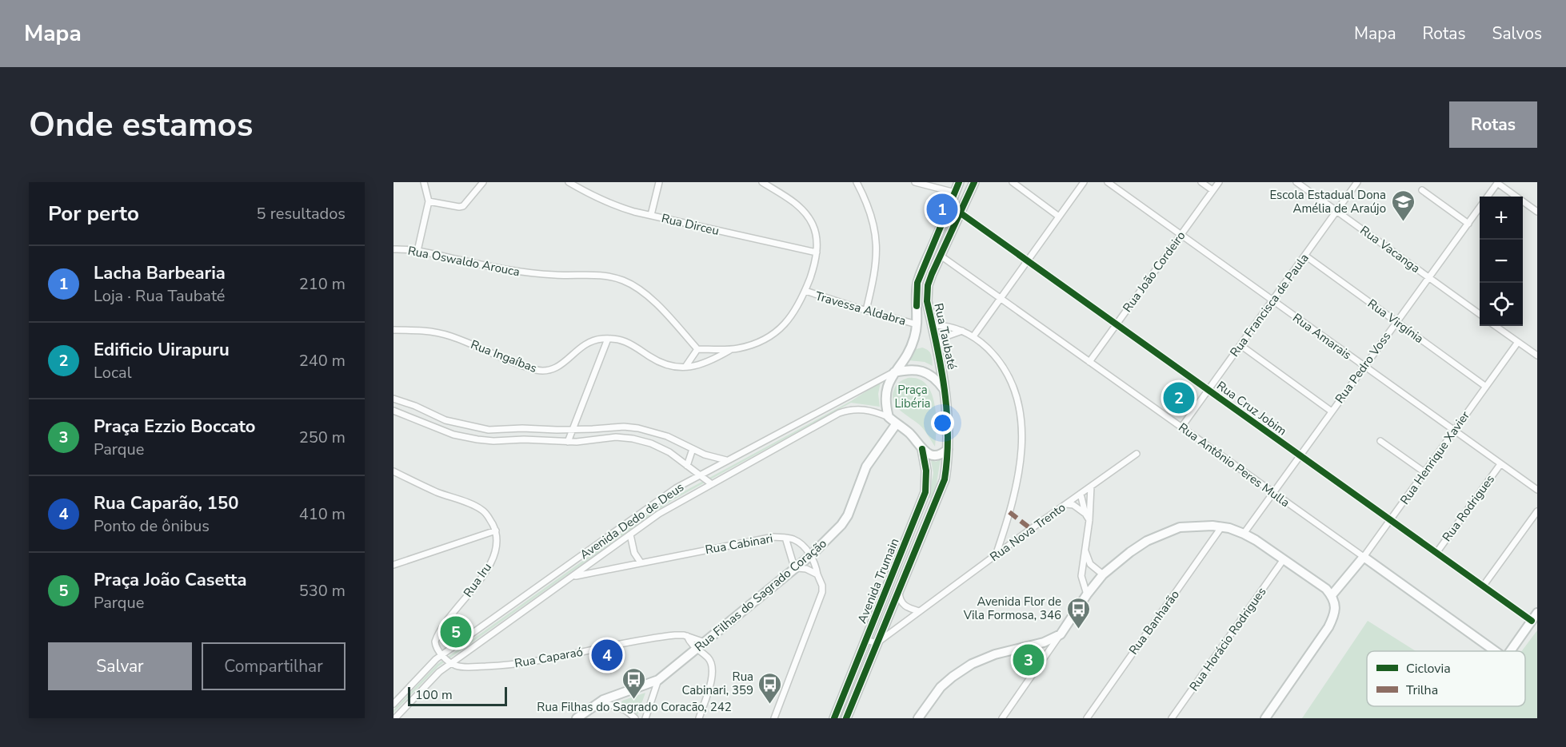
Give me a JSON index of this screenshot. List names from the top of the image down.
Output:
{
  "streets": {
    "street": [
      "Rua Dirceu",
      "Rua Vacanga",
      "Rua Oswaldo Arouca",
      "Rua João Cordeiro",
      "Rua Francisca de Paula",
      "Travessa Aldabra",
      "Rua Virgínia",
      "Rua Taubaté",
      "Rua Amarais",
      "Rua Ingaíbas",
      "Rua Pedro Voss",
      "Rua Cruz Jobim",
      "Rua Henrique Xavier",
      "Rua Antônio Peres Mulla",
      "Rua Rodrigues",
      "Avenida Dedo de Deus",
      "Rua Nova Trento",
      "Rua Cabinari",
      "Rua Iru",
      "Avenida Trumain",
      "Rua Filhas do Sagrado Coração",
      "Rua Banharão",
      "Rua Horácio Rodrigues",
      "Rua Caparaó"
    ]
  },
  "crossings": [
    ["Rua Vacanga", "Rua Francisca de Paula"],
    ["Rua Vacanga", "Rua Pedro Voss"],
    ["Rua João Cordeiro", "Rua Amarais"],
    ["Rua João Cordeiro", "Rua Cruz Jobim"],
    ["Rua João Cordeiro", "Rua Antônio Peres Mulla"],
    ["Rua Francisca de Paula", "Rua Virgínia"],
    ["Rua Francisca de Paula", "Rua Amarais"],
    ["Rua Francisca de Paula", "Rua Cruz Jobim"],
    ["Rua Francisca de Paula", "Rua Antônio Peres Mulla"],
    ["Travessa Aldabra", "Rua Taubaté"],
    ["Rua Virgínia", "Rua Pedro Voss"],
    ["Rua Virgínia", "Rua Henrique Xavier"],
    ["Rua Taubaté", "Rua Cruz Jobim"],
    ["Rua Taubaté", "Rua Antônio Peres Mulla"],
    ["Rua Taubaté", "Avenida Dedo de Deus"],
    ["Rua Amarais", "Rua Pedro Voss"],
    ["Rua Amarais", "Rua Henrique Xavier"],
    ["Rua Amarais", "Rua Rodrigues"],
    ["Rua Pedro Voss", "Rua Cruz Jobim"],
    ["Rua Pedro Voss", "Rua Antônio Peres Mulla"],
    ["Rua Cruz Jobim", "Rua Henrique Xavier"],
    ["Rua Cruz Jobim", "Rua Rodrigues"],
    ["Rua Henrique Xavier", "Rua Antônio Peres Mulla"],
    ["Avenida Dedo de Deus", "Rua Cabinari"],
    ["Avenida Dedo de Deus", "Rua Iru"],
    ["Avenida Dedo de Deus", "Rua Caparaó"],
    ["Rua Nova Trento", "Avenida Trumain"],
    ["Rua Cabinari", "Rua Filhas do Sagrado Coração"],
    ["Rua Filhas do Sagrado Coração", "Rua Caparaó"]
  ],
  "parks": ["Praça Libéria"],
  "places": {
    "school or university": ["Escola Estadual Dona Amélia de Araújo"],
    "bus stop": ["Avenida Flor de Vila Formosa, 346", "Rua Filhas do Sagrado Coracão, 242", "Rua Cabinari, 359"]
  },
  "legend": ["Ciclovia", "Trilha"],
  "scale_bar": "100 m",
  "page": {
    "header": "Mapa",
    "nav": ["Mapa", "Rotas", "Salvos"],
    "buttons": [
      "Rotas",
      ["Salvar", "Compartilhar"]
    ],
    "title": "Onde estamos",
    "heading": ["Por perto", "5 resultados"],
    "pins": [
      "1",
      "2",
      "5",
      "4",
      "3"
    ],
    "map_buttons": ["+", "−"],
    "list": [
      {
        "mark": "1",
        "name": "Lacha Barbearia",
        "note": "Loja · Rua Taubaté",
        "value": "210 m"
      },
      {
        "mark": "2",
        "name": "Edificio Uirapuru",
        "note": "Local",
        "value": "240 m"
      },
      {
        "mark": "3",
        "name": "Praça Ezzio Boccato",
        "note": "Parque",
        "value": "250 m"
      },
      {
        "mark": "4",
        "name": "Rua Caparão, 150",
        "note": "Ponto de ônibus",
        "value": "410 m"
      },
      {
        "mark": "5",
        "name": "Praça João Casetta",
        "note": "Parque",
        "value": "530 m"
      }
    ],
    "scale": "100 m"
  }
}
